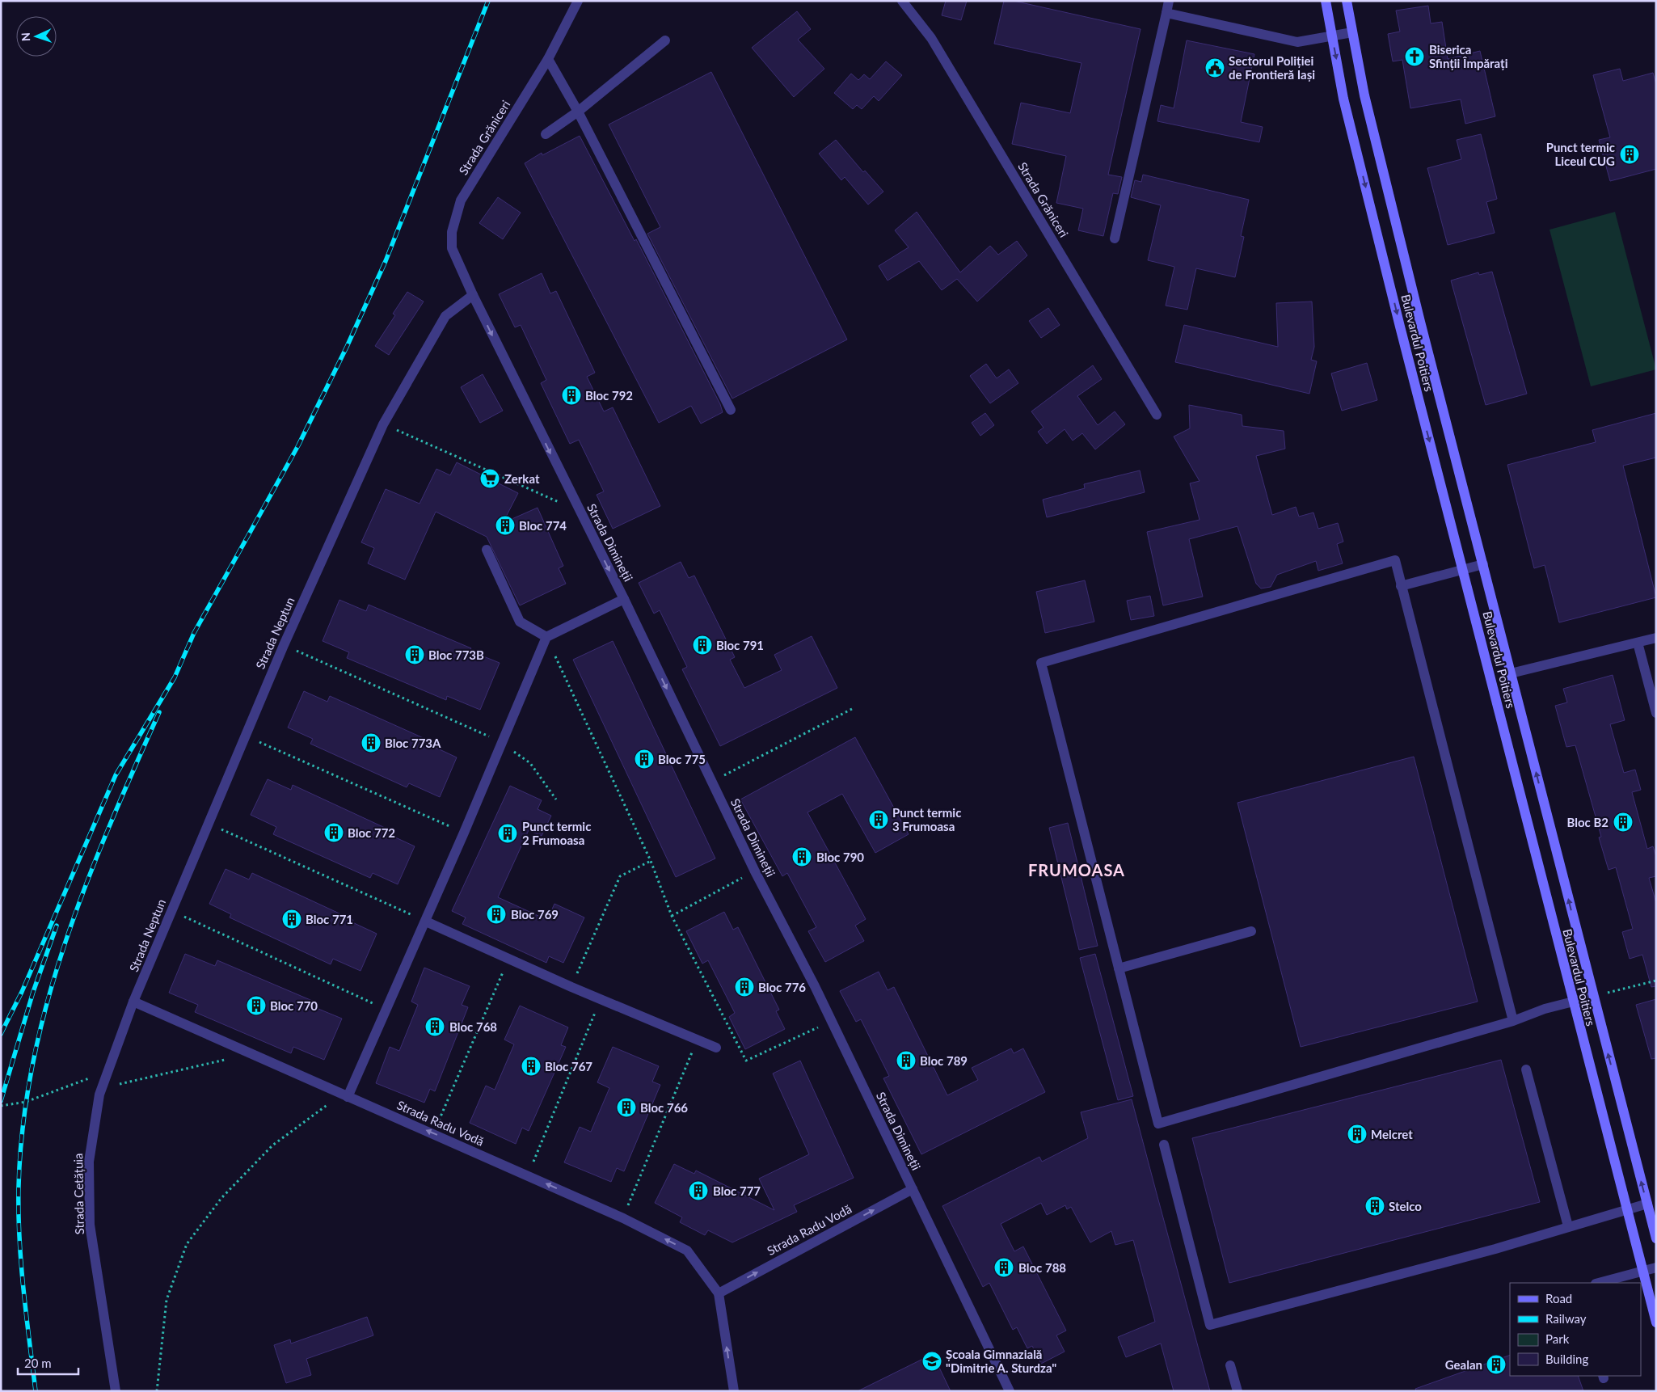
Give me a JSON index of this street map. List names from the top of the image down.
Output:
{
  "streets": {
    "main road": ["Bulevardul Poitiers"],
    "street": [
      "Strada Grăniceri",
      "Strada Dimineții",
      "Strada Neptun",
      "Strada Radu Vodă",
      "Strada Cetățuia"
    ]
  },
  "crossings": [
    ["Strada Grăniceri", "Strada Dimineții"],
    ["Strada Grăniceri", "Strada Neptun"],
    ["Strada Dimineții", "Strada Neptun"],
    ["Strada Dimineții", "Strada Radu Vodă"],
    ["Strada Neptun", "Strada Radu Vodă"],
    ["Strada Neptun", "Strada Cetățuia"],
    ["Strada Radu Vodă", "Strada Cetățuia"]
  ],
  "one_way": ["Strada Dimineții"],
  "districts": ["FRUMOASA"],
  "places": {
    "church": ["Biserica Sfinții Împărați"],
    "public building": ["Sectorul Poliției de Frontieră Iași"],
    "building": [
      "Punct termic Liceul CUG",
      "Bloc 792",
      "Bloc 774",
      "Bloc 791",
      "Bloc 773B",
      "Bloc 773A",
      "Bloc 775",
      "Punct termic 3 Frumoasa",
      "Bloc B2",
      "Bloc 772",
      "Punct termic 2 Frumoasa",
      "Bloc 790",
      "Bloc 769",
      "Bloc 771",
      "Bloc 776",
      "Bloc 770",
      "Bloc 768",
      "Bloc 789",
      "Bloc 767",
      "Bloc 766",
      "Melcret",
      "Bloc 777",
      "Stelco",
      "Bloc 788",
      "Gealan"
    ],
    "supermarket": ["Zerkat"],
    "school or university": ["Școala Gimnazială \"Dimitrie A. Sturdza\""]
  },
  "legend": [
    "Road",
    "Railway",
    "Park",
    "Building"
  ],
  "scale_bar": "20 m",
  "north": "left"
}
